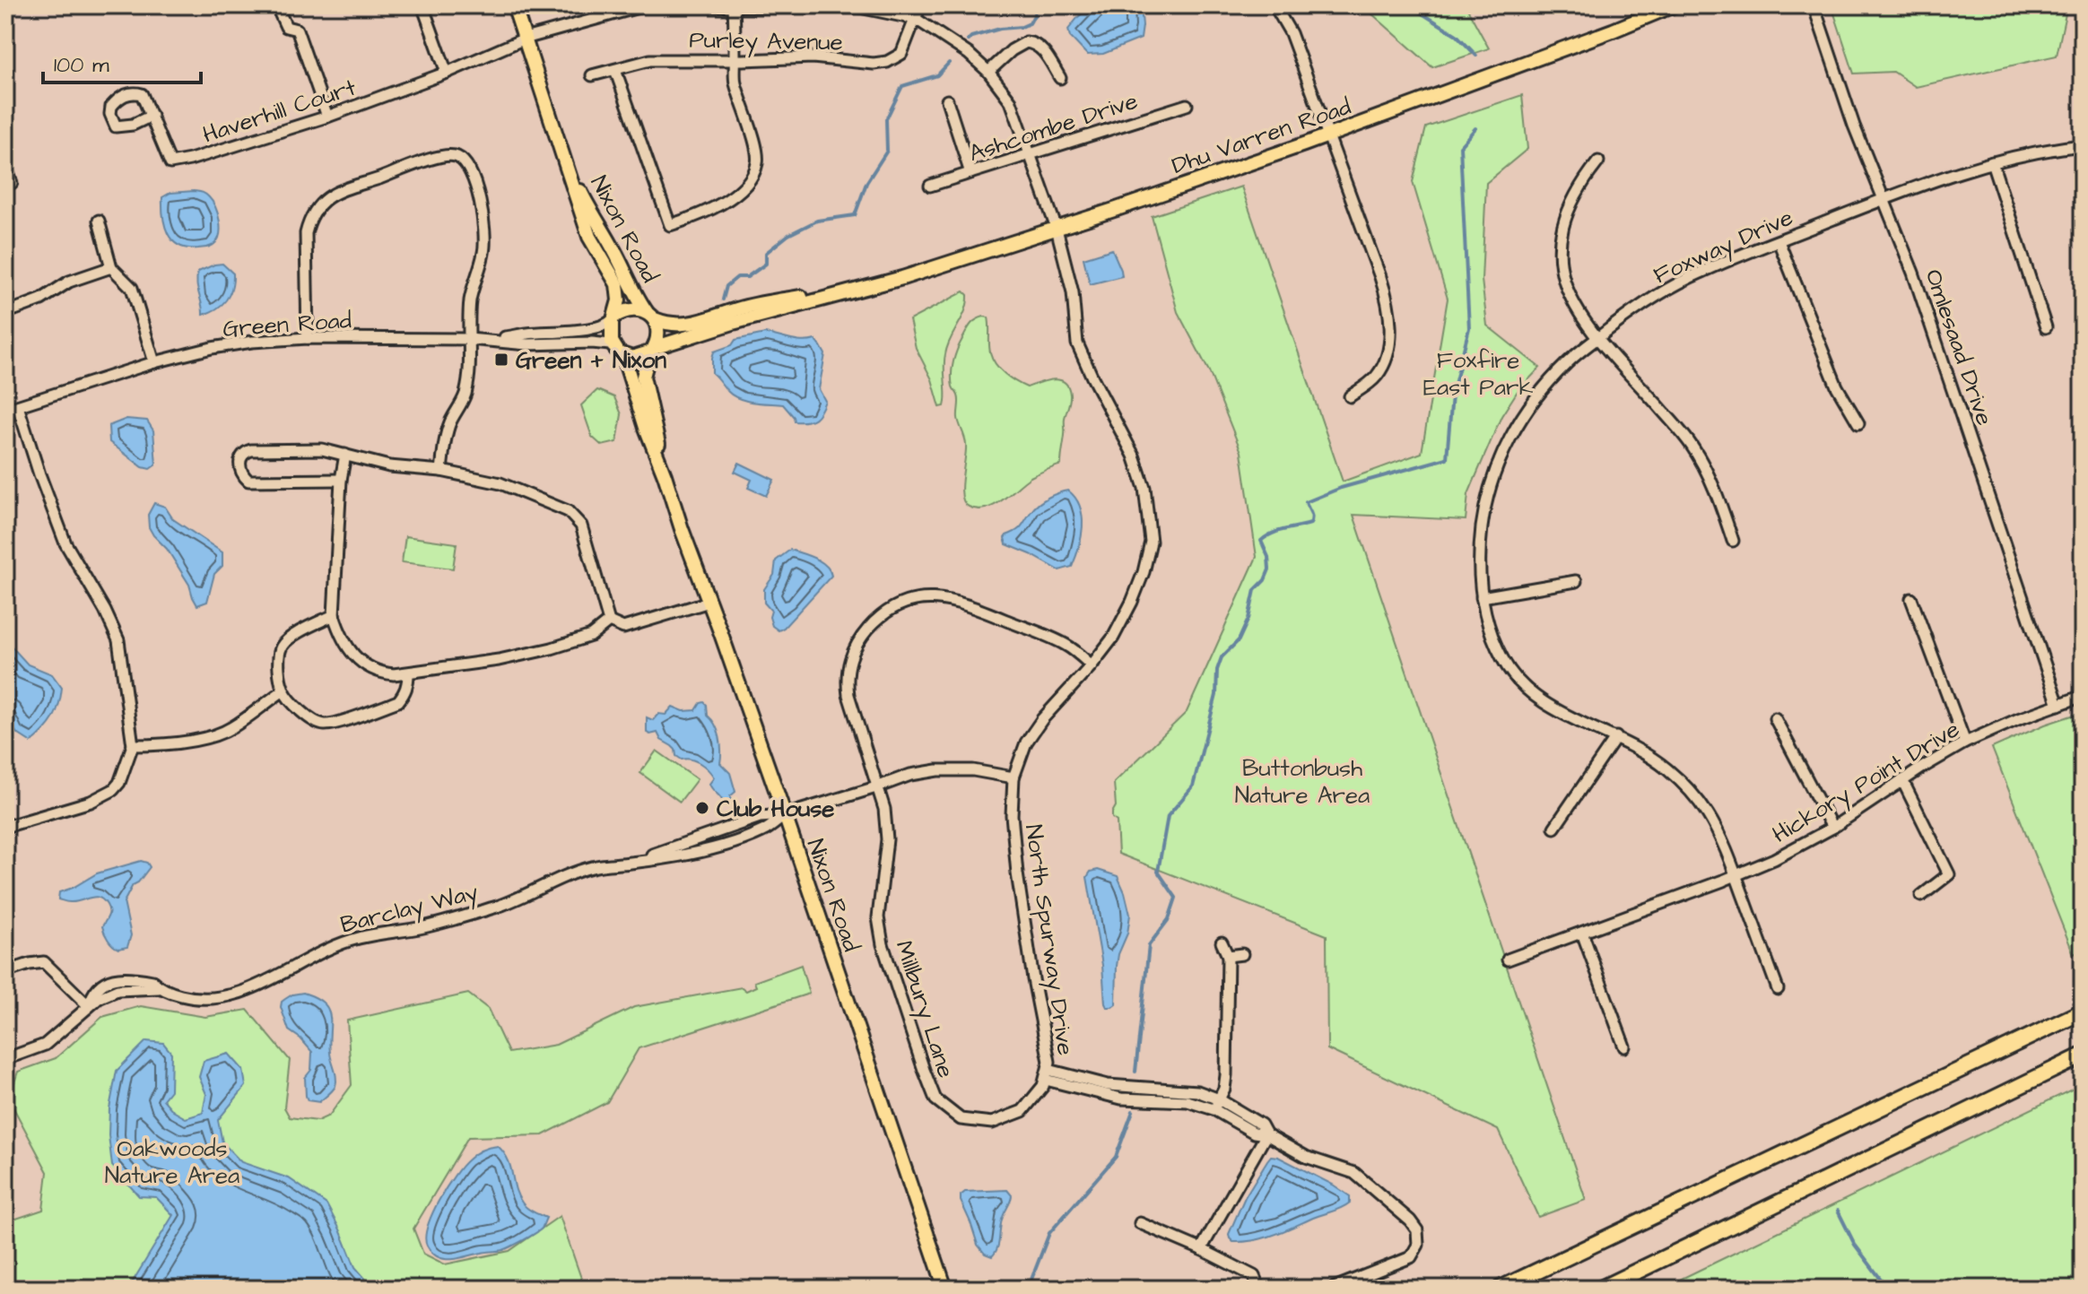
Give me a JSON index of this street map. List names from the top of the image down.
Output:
{
  "streets": {
    "main road": ["Dhu Varren Road", "Nixon Road"],
    "street": [
      "Purley Avenue",
      "Haverhill Court",
      "Ashcombe Drive",
      "Foxway Drive",
      "Green Road",
      "Omlesaad Drive",
      "Hickory Point Drive",
      "Barclay Way",
      "North Spurway Drive",
      "Millbury Lane"
    ]
  },
  "crossings": [
    ["Purley Avenue", "Haverhill Court"],
    ["Purley Avenue", "North Spurway Drive"],
    ["Haverhill Court", "Nixon Road"],
    ["Haverhill Court", "North Spurway Drive"],
    ["Ashcombe Drive", "North Spurway Drive"],
    ["Dhu Varren Road", "Nixon Road"],
    ["Dhu Varren Road", "Green Road"],
    ["Dhu Varren Road", "North Spurway Drive"],
    ["Nixon Road", "Green Road"],
    ["Nixon Road", "Barclay Way"],
    ["Foxway Drive", "Omlesaad Drive"],
    ["Foxway Drive", "Hickory Point Drive"],
    ["Omlesaad Drive", "Hickory Point Drive"],
    ["Barclay Way", "North Spurway Drive"],
    ["Barclay Way", "Millbury Lane"],
    ["North Spurway Drive", "Millbury Lane"]
  ],
  "parks": ["Foxfire East Park", "Buttonbush Nature Area", "Oakwoods Nature Area"],
  "places": {
    "transit": ["Green + Nixon"],
    "other": ["Club House"]
  },
  "scale_bar": "100 m"
}
